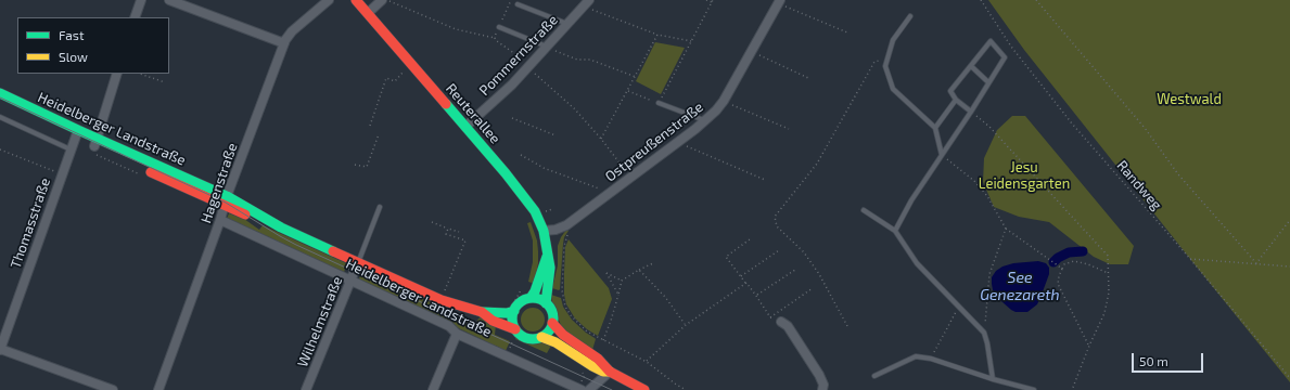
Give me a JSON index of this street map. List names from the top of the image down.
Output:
{
  "streets": {
    "street": [
      "Pommernstraße",
      "Reuterallee",
      "Heidelberger Landstraße",
      "Ostpreußenstraße",
      "Hagenstraße",
      "Thomasstraße",
      "Wilhelmstraße"
    ],
    "path": ["Randweg"]
  },
  "crossings": [
    ["Pommernstraße", "Reuterallee"],
    ["Reuterallee", "Heidelberger Landstraße"],
    ["Reuterallee", "Ostpreußenstraße"],
    ["Heidelberger Landstraße", "Hagenstraße"],
    ["Heidelberger Landstraße", "Thomasstraße"],
    ["Heidelberger Landstraße", "Wilhelmstraße"]
  ],
  "water": ["See Genezareth"],
  "parks": ["Westwald", "Jesu Leidensgarten"],
  "legend": ["Fast", "Slow"],
  "scale_bar": "50 m"
}
